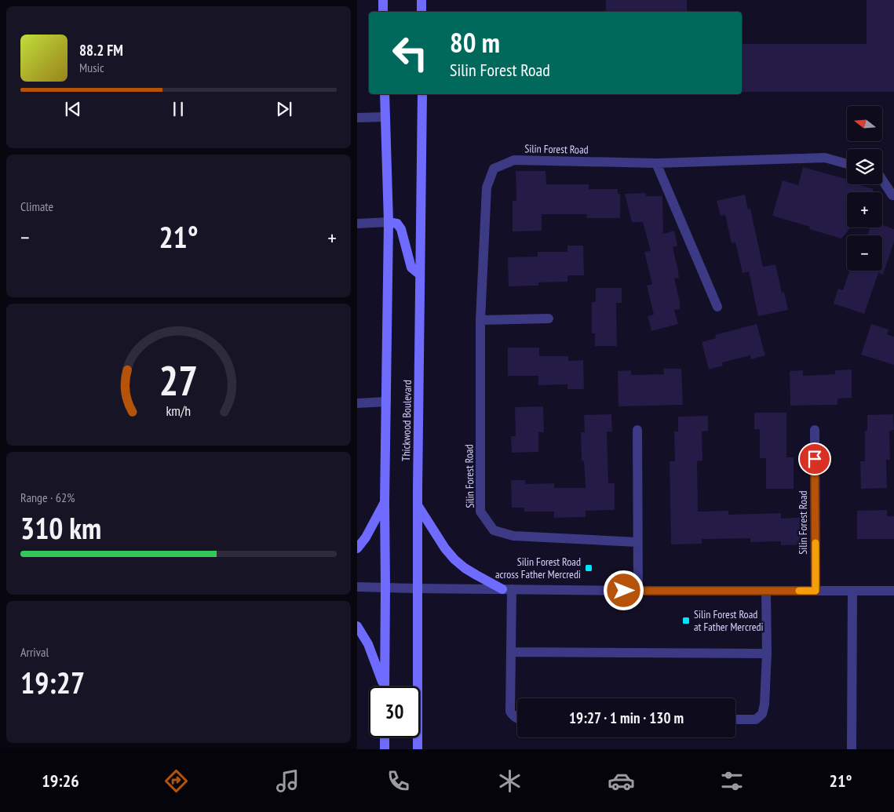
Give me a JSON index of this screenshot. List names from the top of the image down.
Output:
{
  "streets": {
    "main road": ["Thickwood Boulevard"],
    "street": ["Silin Forest Road"]
  },
  "places": {
    "transit": ["Silin Forest Road across Father Mercredi", "Silin Forest Road at Father Mercredi"]
  },
  "north": "left",
  "page": {
    "turn": ["80 m", "Silin Forest Road"],
    "song": ["88.2 FM", "Music"],
    "map_buttons": ["+", "−"],
    "tile": [
      "Climate",
      ["Range · 62%", "310 km"],
      ["Arrival", "19:27"]
    ],
    "heat": ["−", "21°", "+"],
    "limit": "30",
    "trip": "19:27 · 1 min · 130 m",
    "tabs": ["19:26", "21°"],
    "gauge": ["27", "km/h"]
  }
}
